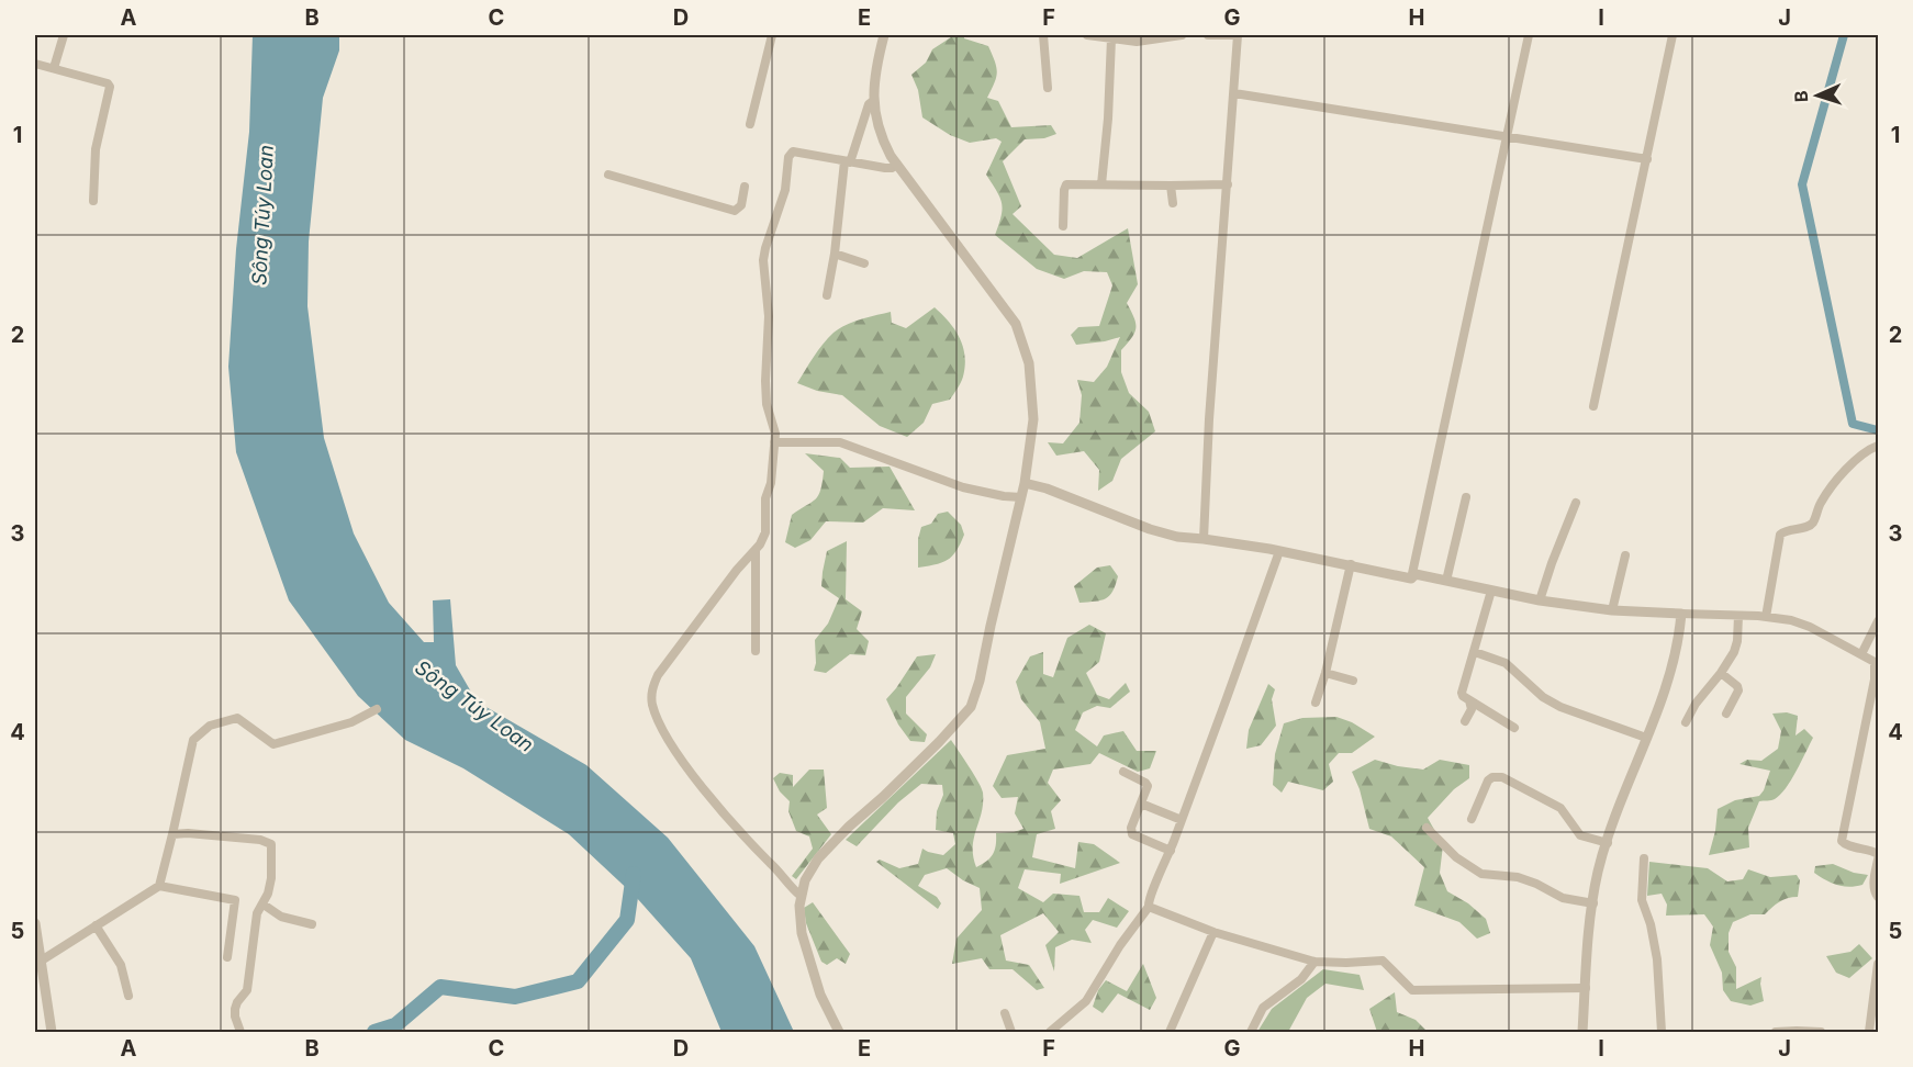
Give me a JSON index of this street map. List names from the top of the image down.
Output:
{
  "water": ["Sông Túy Loan"],
  "north": "left",
  "grid": {
    "columns": [
      "A",
      "B",
      "C",
      "D",
      "E",
      "F",
      "G",
      "H",
      "I",
      "J"
    ],
    "rows": [
      "1",
      "2",
      "3",
      "4",
      "5"
    ]
  }
}
